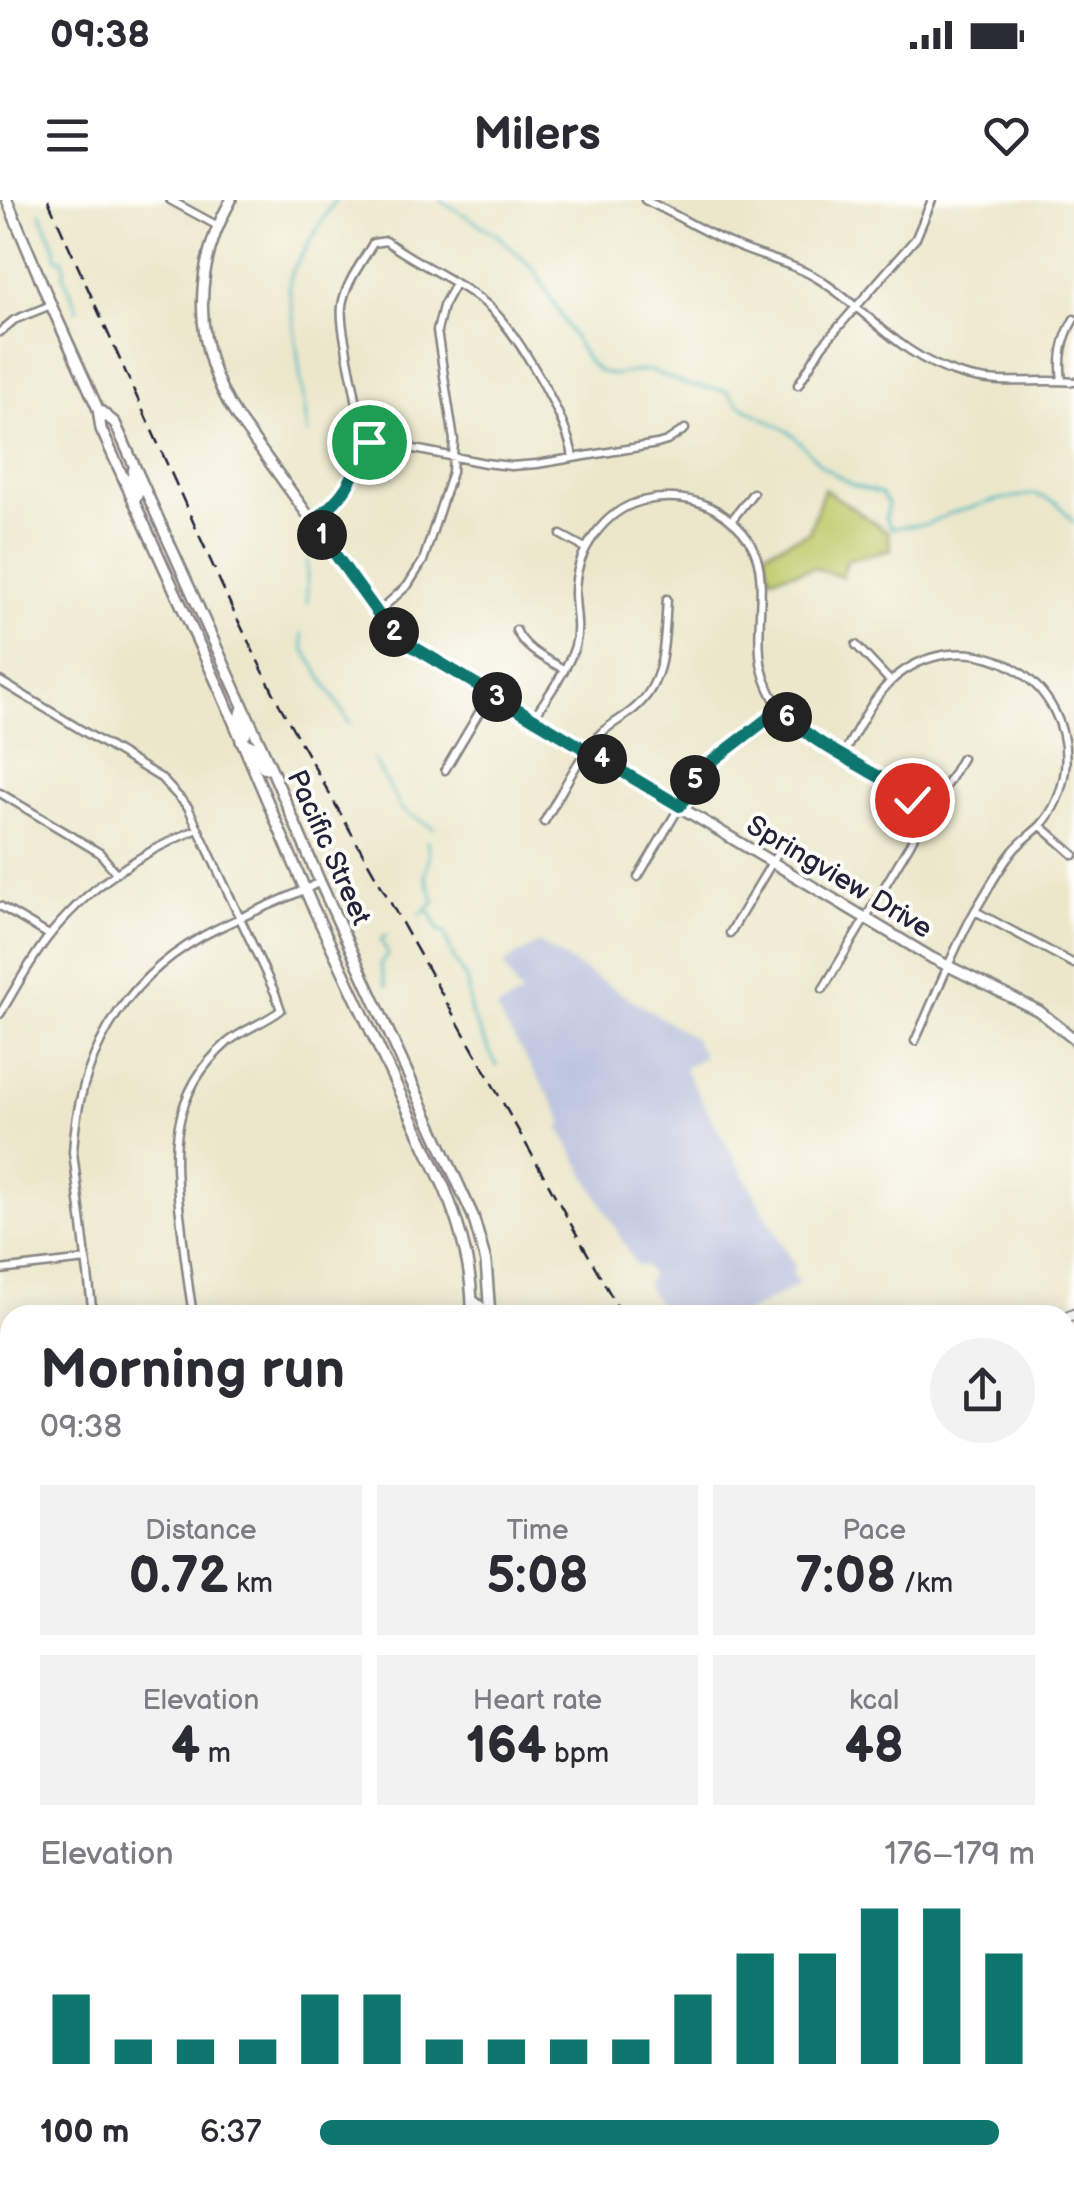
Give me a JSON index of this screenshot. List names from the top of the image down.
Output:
{
  "streets": {
    "main road": ["Pacific Street", "Springview Drive"]
  },
  "page": {
    "status": "09:38",
    "header": "Milers",
    "pins": [
      "1",
      "2",
      "3",
      "6",
      "4",
      "5"
    ],
    "heading": ["Morning run", "09:38"],
    "stats": [
      ["Distance", "0.72 km"],
      ["Time", "5:08"],
      ["Pace", "7:08 /km"],
      ["Elevation", "4 m"],
      ["Heart rate", "164 bpm"],
      ["kcal", "48"]
    ],
    "chart": ["Elevation", "176–179 m"],
    "list": [
      {
        "name": "100 m",
        "note": "6:37"
      }
    ]
  }
}
